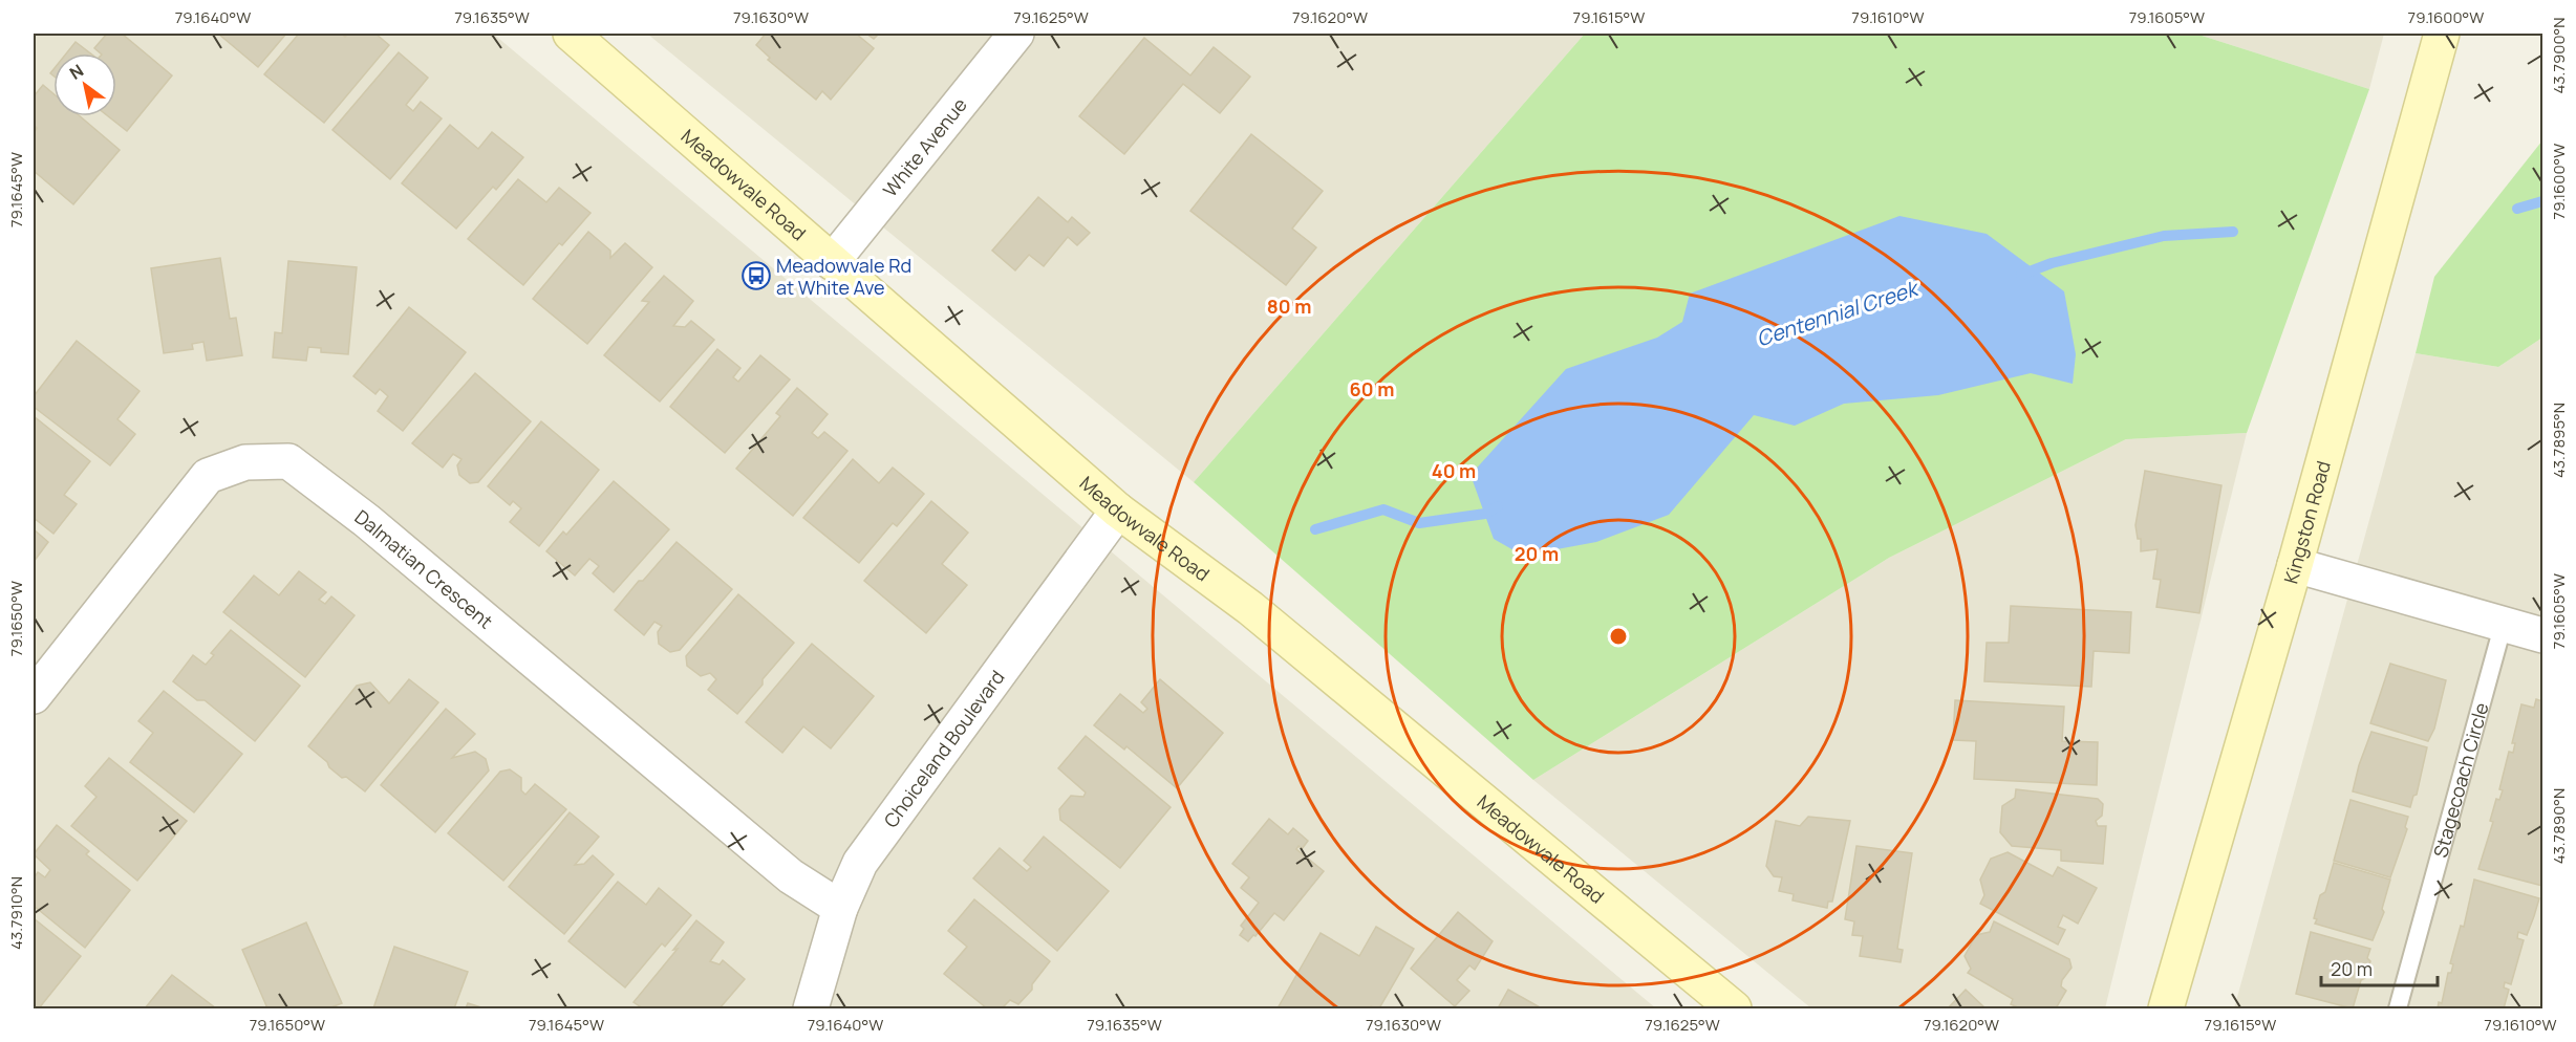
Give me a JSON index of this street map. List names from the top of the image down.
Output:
{
  "streets": {
    "street": [
      "White Avenue",
      "Meadowvale Road",
      "Kingston Road",
      "Dalmatian Crescent",
      "Choiceland Boulevard"
    ],
    "lane": ["Stagecoach Circle"]
  },
  "crossings": [
    ["White Avenue", "Meadowvale Road"],
    ["Meadowvale Road", "Choiceland Boulevard"],
    ["Dalmatian Crescent", "Choiceland Boulevard"]
  ],
  "water": ["Centennial Creek"],
  "places": {
    "bus stop": ["Meadowvale Rd at White Ave"]
  },
  "scale_bar": "20 m",
  "north": "top left",
  "coordinates": [
    "79.1640°W",
    "79.1635°W",
    "79.1630°W",
    "79.1625°W",
    "79.1620°W",
    "79.1615°W",
    "79.1610°W",
    "79.1605°W",
    "79.1600°W",
    "43.7900°N",
    "79.1645°W",
    "43.7895°N",
    "79.1650°W",
    "43.7890°N",
    "43.7910°N"
  ],
  "rings": [
    "80 m",
    "60 m",
    "40 m",
    "20 m"
  ]
}
